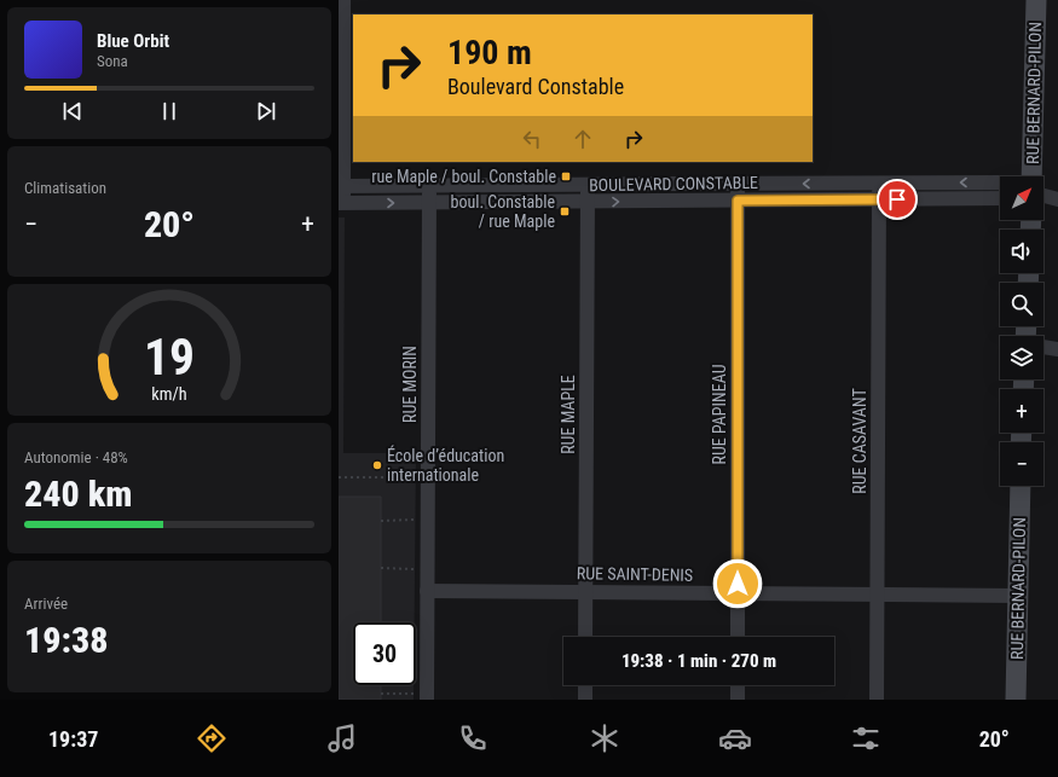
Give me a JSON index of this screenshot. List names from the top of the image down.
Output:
{
  "streets": {
    "main road": ["RUE BERNARD-PILON"],
    "street": [
      "BOULEVARD CONSTABLE",
      "RUE MORIN",
      "RUE MAPLE",
      "RUE PAPINEAU",
      "RUE CASAVANT",
      "RUE SAINT-DENIS"
    ]
  },
  "crossings": [
    ["RUE BERNARD-PILON", "RUE SAINT-DENIS"],
    ["BOULEVARD CONSTABLE", "RUE MORIN"],
    ["BOULEVARD CONSTABLE", "RUE MAPLE"],
    ["BOULEVARD CONSTABLE", "RUE PAPINEAU"],
    ["BOULEVARD CONSTABLE", "RUE CASAVANT"],
    ["RUE MORIN", "RUE SAINT-DENIS"],
    ["RUE MAPLE", "RUE SAINT-DENIS"],
    ["RUE PAPINEAU", "RUE SAINT-DENIS"],
    ["RUE CASAVANT", "RUE SAINT-DENIS"]
  ],
  "places": {
    "transit": ["rue Maple / boul. Constable", "boul. Constable / rue Maple"],
    "other": ["École d’éducation internationale"]
  },
  "north": "top right",
  "page": {
    "turn": ["190 m", "Boulevard Constable"],
    "song": ["Blue Orbit", "Sona"],
    "tile": [
      "Climatisation",
      ["Autonomie · 48%", "240 km"],
      ["Arrivée", "19:38"]
    ],
    "map_buttons": ["+", "−"],
    "heat": ["−", "20°", "+"],
    "limit": "30",
    "trip": "19:38 · 1 min · 270 m",
    "tabs": ["19:37", "20°"],
    "gauge": ["19", "km/h"]
  }
}
